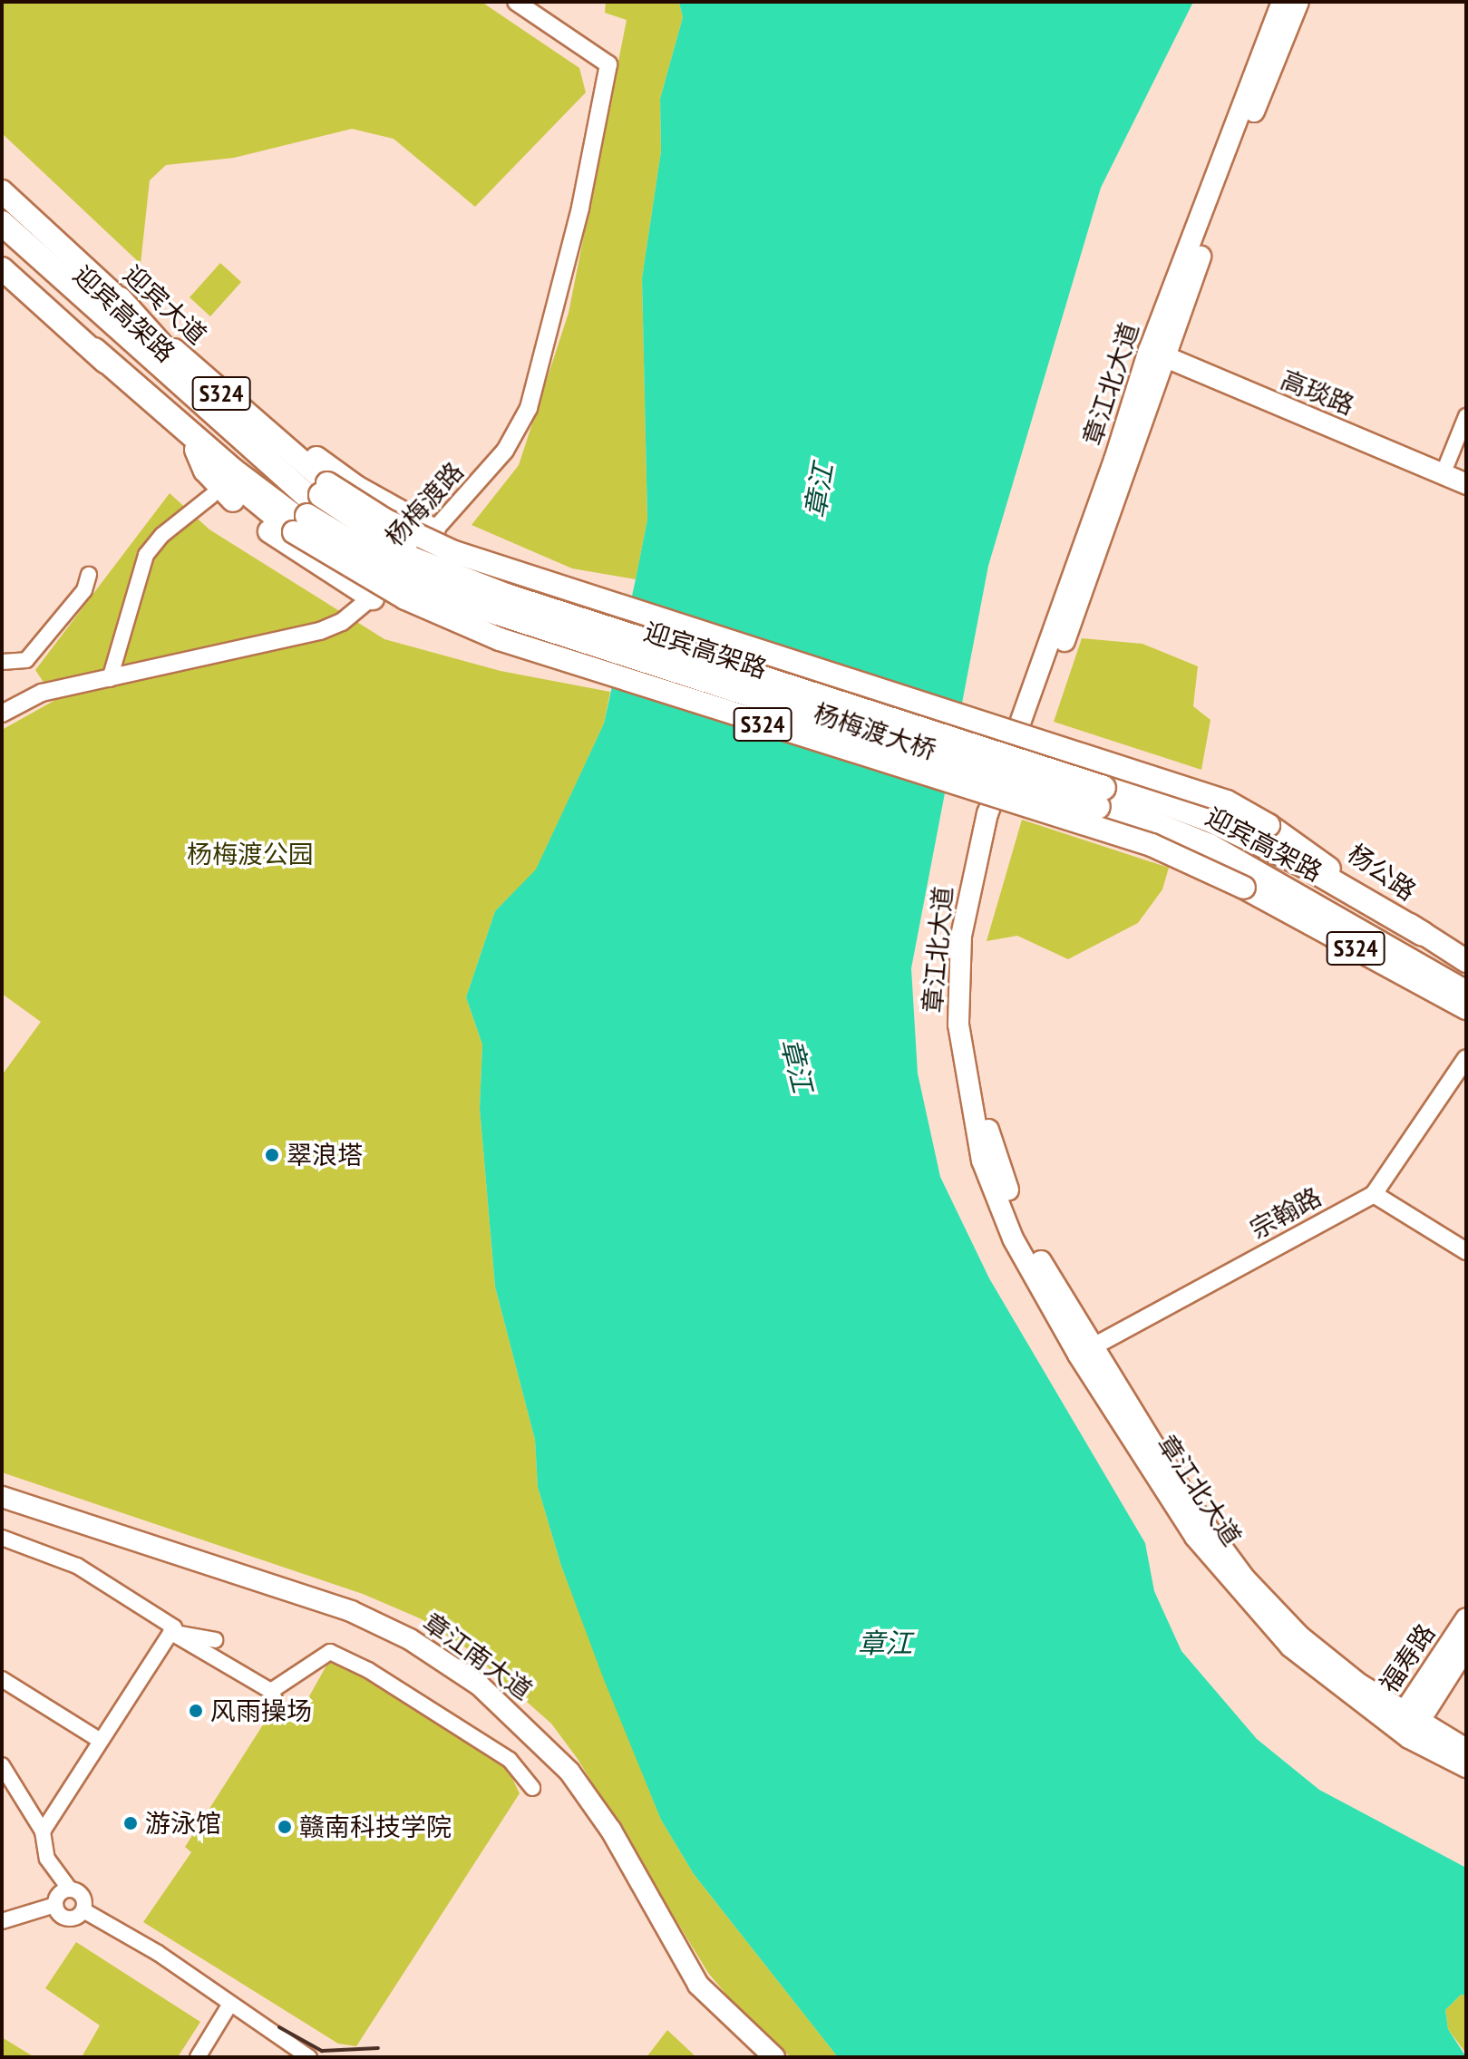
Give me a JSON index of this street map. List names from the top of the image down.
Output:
{
  "streets": {
    "highway": ["迎宾高架路"],
    "main road": [
      "迎宾大道",
      "章江北大道",
      "高琰路",
      "S324",
      "杨梅渡大桥",
      "杨公路",
      "章江南大道",
      "福寿路"
    ],
    "street": ["杨梅渡路", "宗翰路"]
  },
  "crossings": [
    ["迎宾大道", "杨梅渡路"],
    ["迎宾高架路", "S324"],
    ["迎宾高架路", "杨梅渡大桥"],
    ["迎宾高架路", "杨公路"],
    ["章江北大道", "高琰路"],
    ["章江北大道", "宗翰路"],
    ["章江北大道", "福寿路"],
    ["S324", "杨梅渡大桥"],
    ["杨梅渡大桥", "杨公路"]
  ],
  "water": ["章江"],
  "parks": ["杨梅渡公园"],
  "places": [
    "翠浪塔",
    "风雨操场",
    "游泳馆",
    "赣南科技学院"
  ]
}
